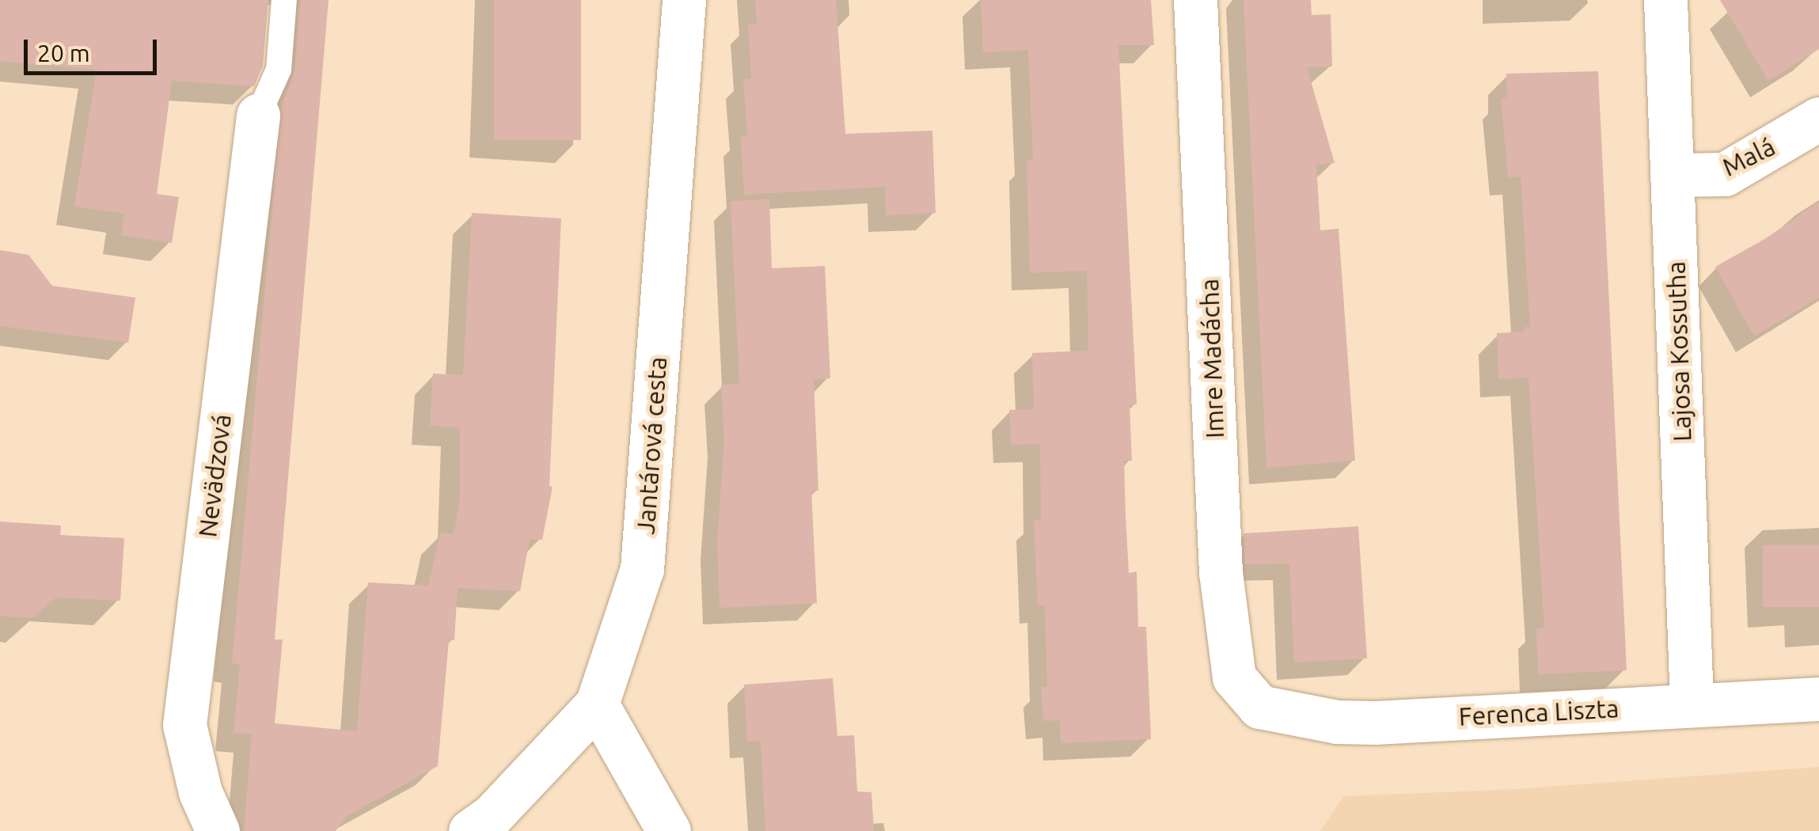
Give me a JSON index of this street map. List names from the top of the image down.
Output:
{
  "streets": {
    "street": [
      "Malá",
      "Lajosa Kossutha",
      "Imre Madácha",
      "Jantárová cesta",
      "Nevädzová",
      "Ferenca Liszta"
    ]
  },
  "crossings": [
    ["Malá", "Lajosa Kossutha"],
    ["Lajosa Kossutha", "Ferenca Liszta"],
    ["Imre Madácha", "Ferenca Liszta"]
  ],
  "scale_bar": "20 m"
}
